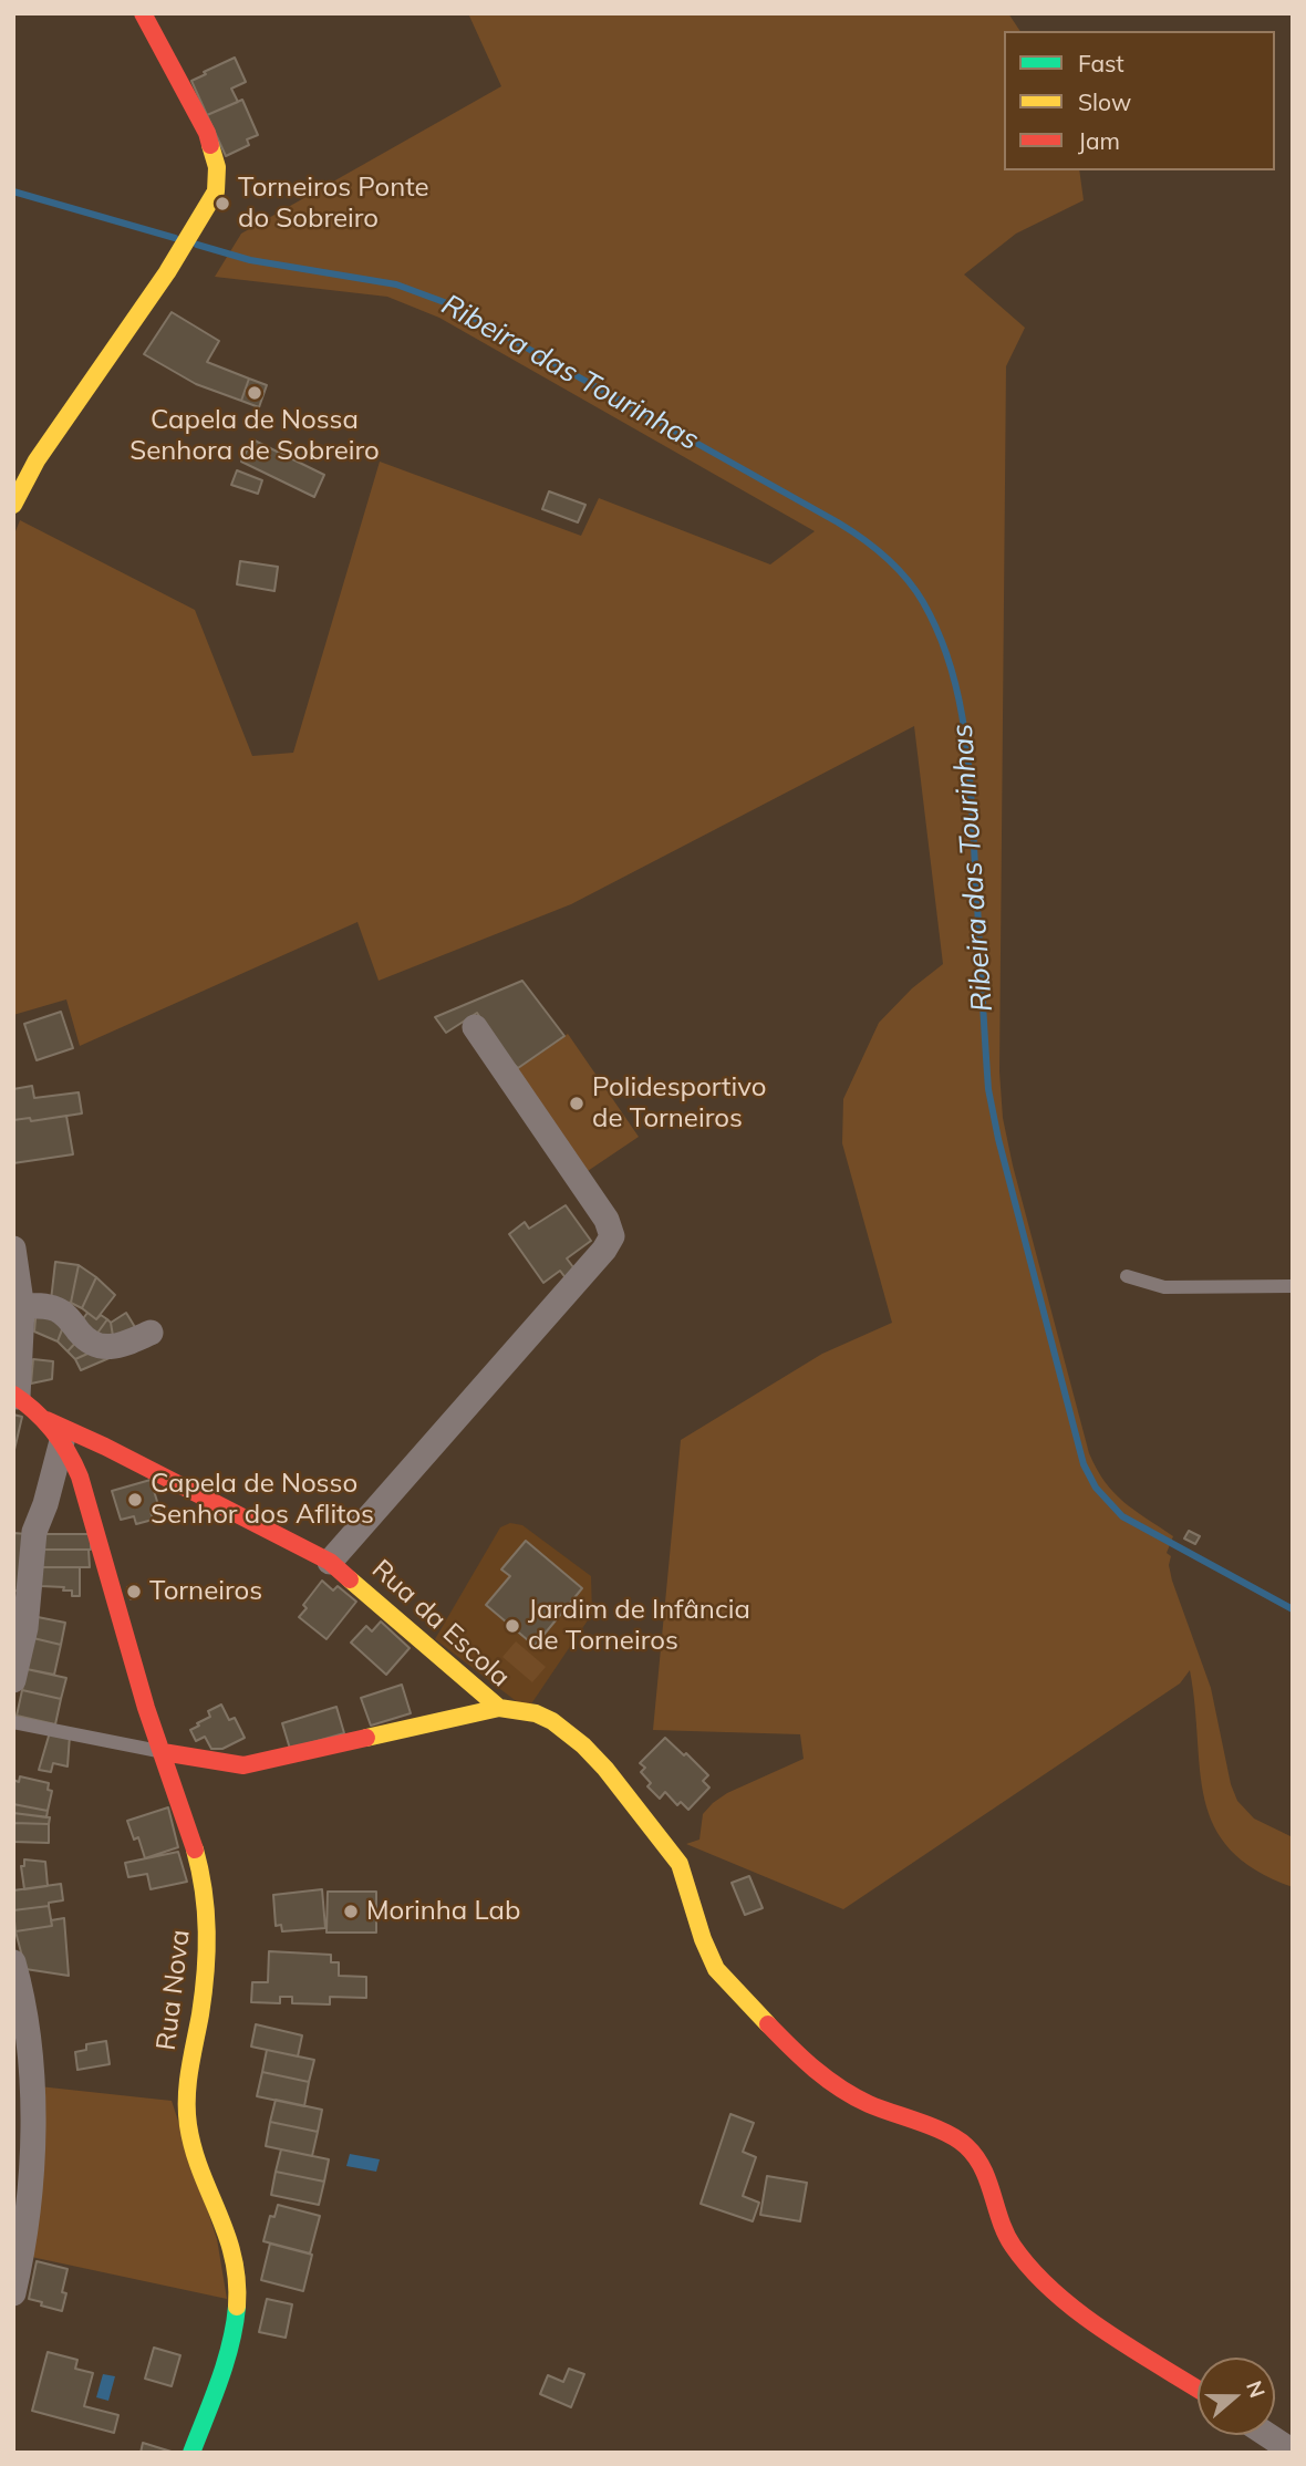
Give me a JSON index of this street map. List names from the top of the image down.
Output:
{
  "streets": {
    "street": ["Rua da Escola", "Rua Nova"]
  },
  "crossings": [
    ["Rua da Escola", "Rua Nova"]
  ],
  "water": ["Ribeira das Tourinhas"],
  "places": [
    "Torneiros Ponte do Sobreiro",
    "Capela de Nossa Senhora de Sobreiro",
    "Polidesportivo de Torneiros",
    "Capela de Nosso Senhor dos Aflitos",
    "Torneiros",
    "Jardim de Infância de Torneiros",
    "Morinha Lab"
  ],
  "legend": ["Fast", "Slow", "Jam"],
  "north": "right"
}
